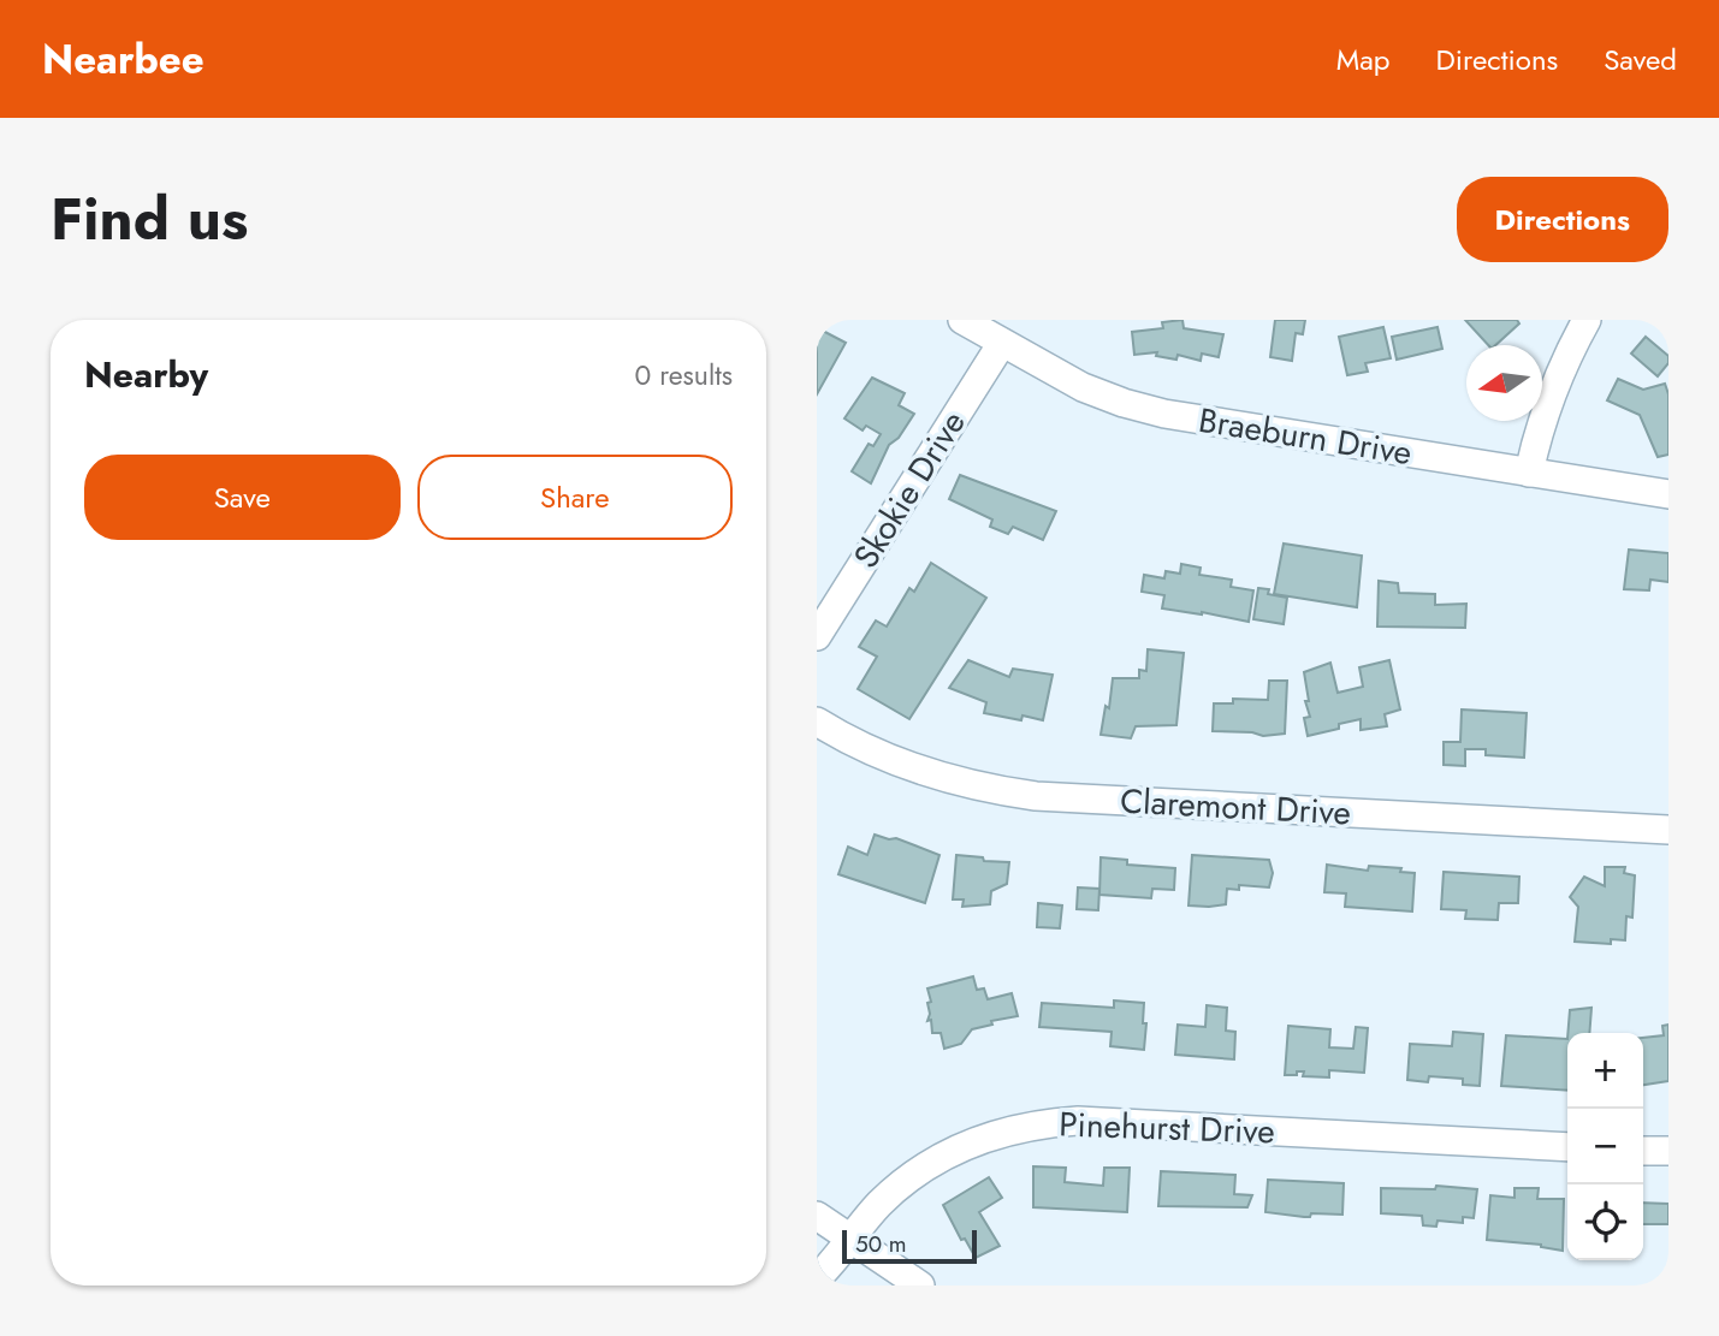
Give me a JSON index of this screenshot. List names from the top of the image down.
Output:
{
  "streets": {
    "street": [
      "Braeburn Drive",
      "Skokie Drive",
      "Claremont Drive",
      "Pinehurst Drive"
    ]
  },
  "crossings": [
    ["Braeburn Drive", "Skokie Drive"]
  ],
  "scale_bar": "50 m",
  "north": "left",
  "page": {
    "header": "Nearbee",
    "nav": ["Map", "Directions", "Saved"],
    "title": "Find us",
    "buttons": [
      "Directions",
      ["Save", "Share"]
    ],
    "heading": ["Nearby", "0 results"],
    "map_buttons": ["+", "−"],
    "scale": "50 m"
  }
}
